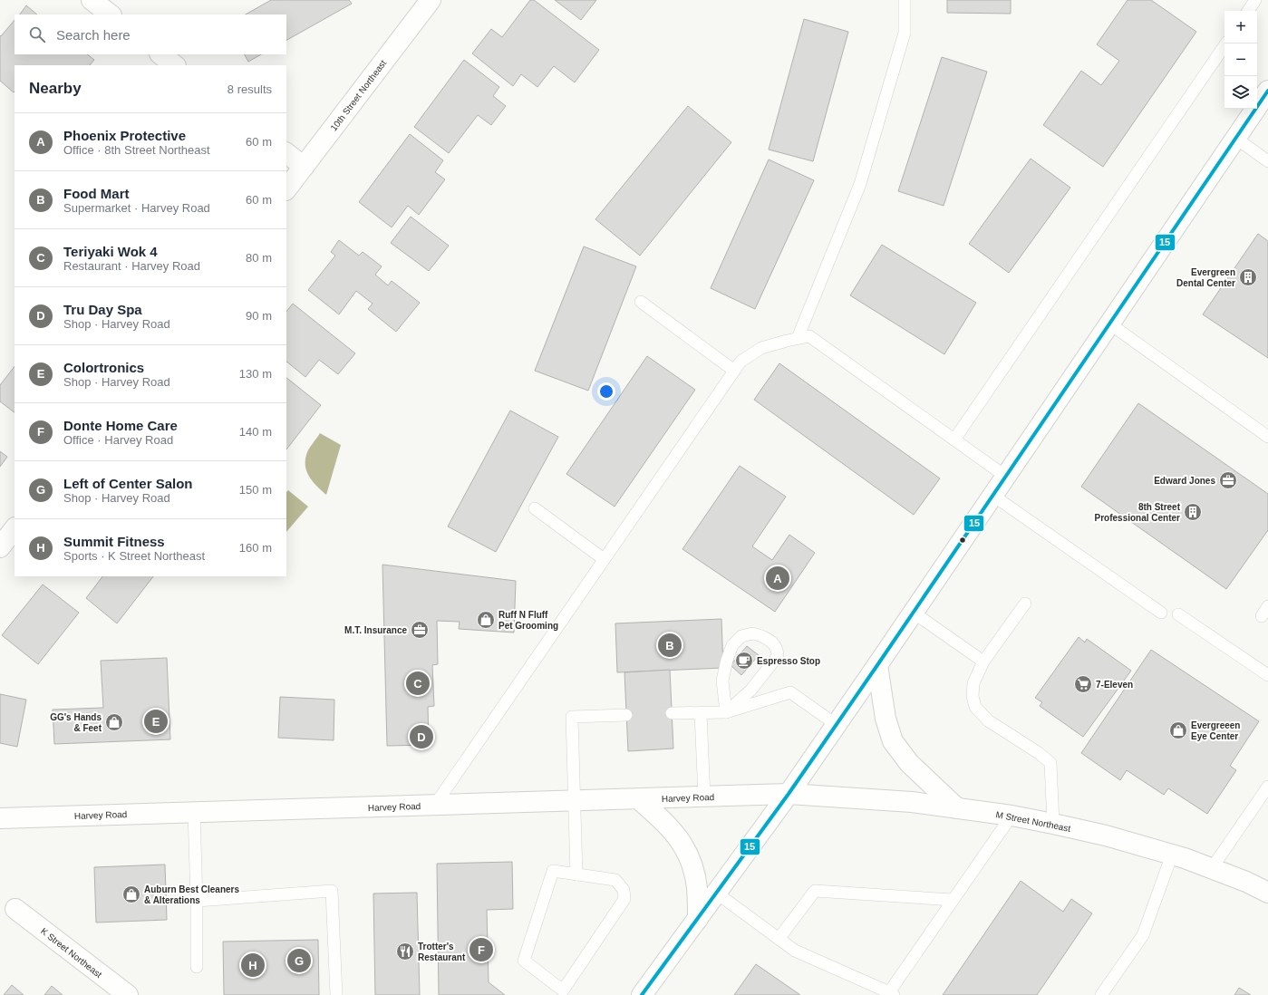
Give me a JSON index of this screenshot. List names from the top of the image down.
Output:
{
  "streets": {
    "main road": [
      "10th Street Northeast",
      "Harvey Road",
      "M Street Northeast",
      "K Street Northeast"
    ]
  },
  "crossings": [
    ["Harvey Road", "M Street Northeast"]
  ],
  "places": {
    "building": ["Evergreen Dental Center", "8th Street Professional Center"],
    "office": ["Edward Jones", "M.T. Insurance"],
    "shop": [
      "Ruff N Fluff Pet Grooming",
      "GG's Hands & Feet",
      "Evergreeen Eye Center",
      "Auburn Best Cleaners & Alterations"
    ],
    "cafe": ["Espresso Stop"],
    "supermarket": ["7-Eleven"],
    "restaurant": ["Trotter's Restaurant"]
  },
  "lines": ["transit line 15"],
  "page": {
    "map_buttons": ["+", "−"],
    "search": "Search here",
    "heading": ["Nearby", "8 results"],
    "list": [
      {
        "mark": "A",
        "name": "Phoenix Protective",
        "note": "Office · 8th Street Northeast",
        "value": "60 m"
      },
      {
        "mark": "B",
        "name": "Food Mart",
        "note": "Supermarket · Harvey Road",
        "value": "60 m"
      },
      {
        "mark": "C",
        "name": "Teriyaki Wok 4",
        "note": "Restaurant · Harvey Road",
        "value": "80 m"
      },
      {
        "mark": "D",
        "name": "Tru Day Spa",
        "note": "Shop · Harvey Road",
        "value": "90 m"
      },
      {
        "mark": "E",
        "name": "Colortronics",
        "note": "Shop · Harvey Road",
        "value": "130 m"
      },
      {
        "mark": "F",
        "name": "Donte Home Care",
        "note": "Office · Harvey Road",
        "value": "140 m"
      },
      {
        "mark": "G",
        "name": "Left of Center Salon",
        "note": "Shop · Harvey Road",
        "value": "150 m"
      },
      {
        "mark": "H",
        "name": "Summit Fitness",
        "note": "Sports · K Street Northeast",
        "value": "160 m"
      }
    ],
    "pins": [
      "A",
      "B",
      "C",
      "E",
      "D",
      "F",
      "G",
      "H"
    ]
  }
}
